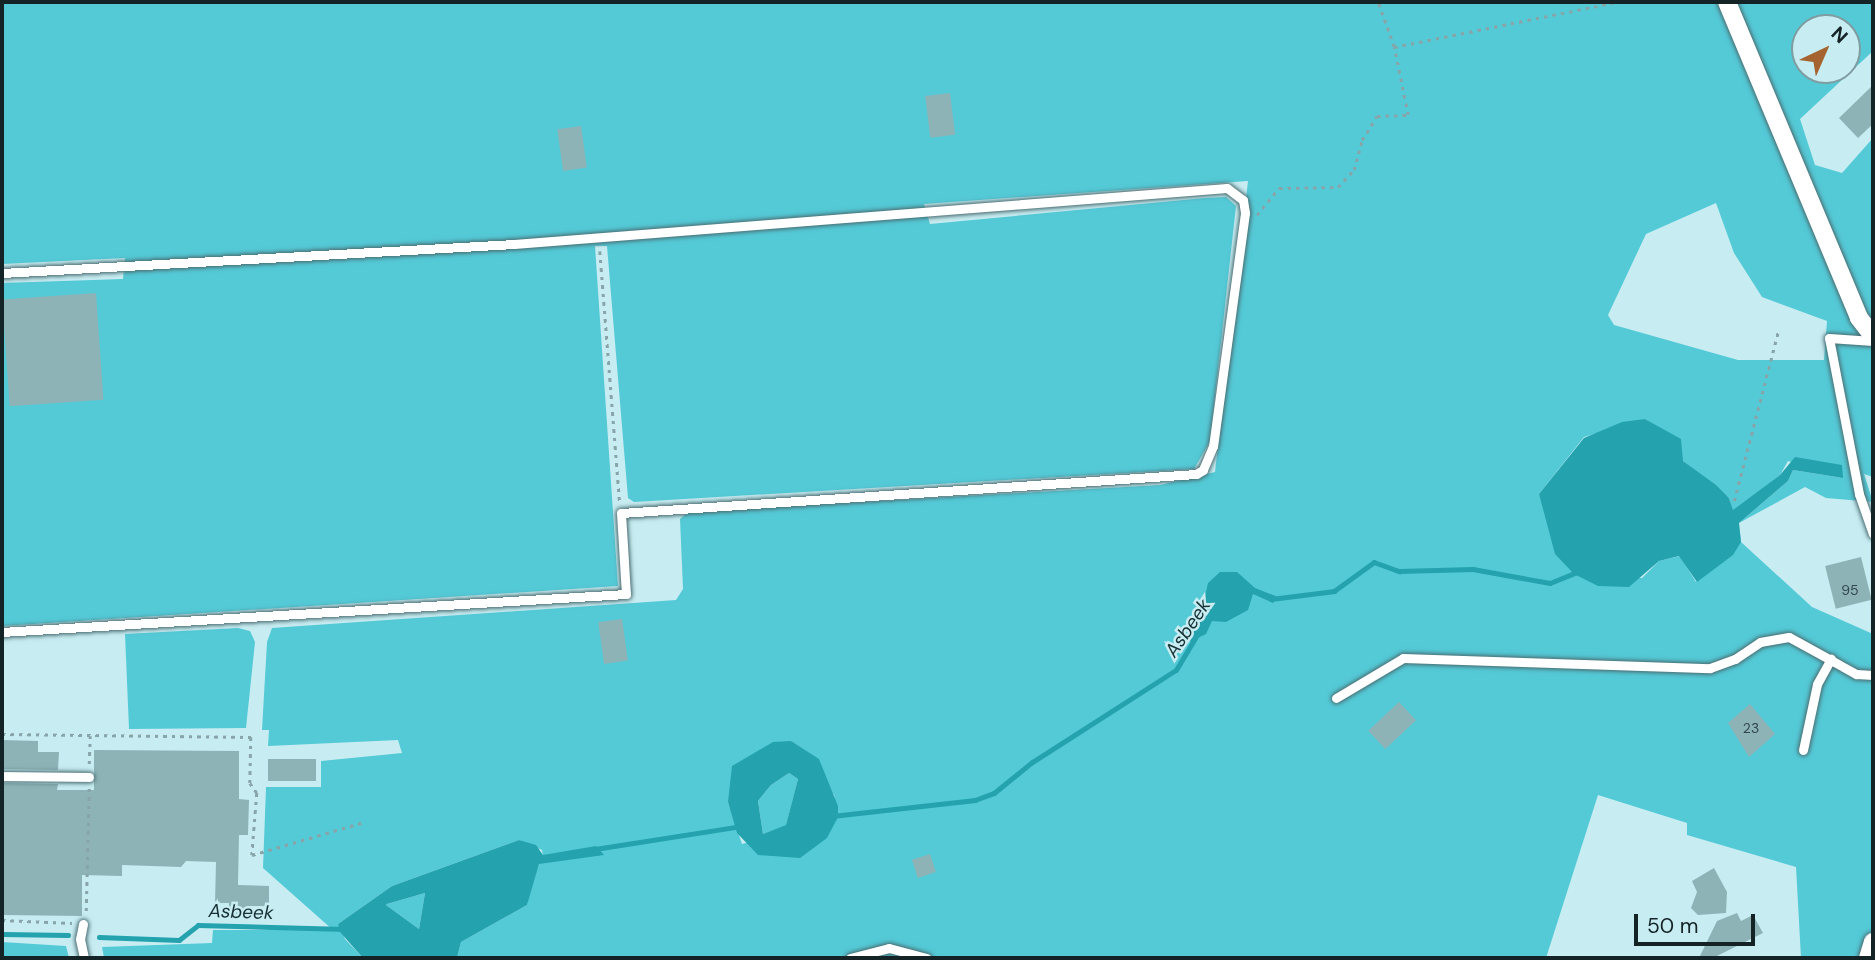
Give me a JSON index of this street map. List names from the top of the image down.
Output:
{
  "water": ["Asbeek"],
  "house_numbers": ["95", "23"],
  "scale_bar": "50 m",
  "north": "top right"
}
